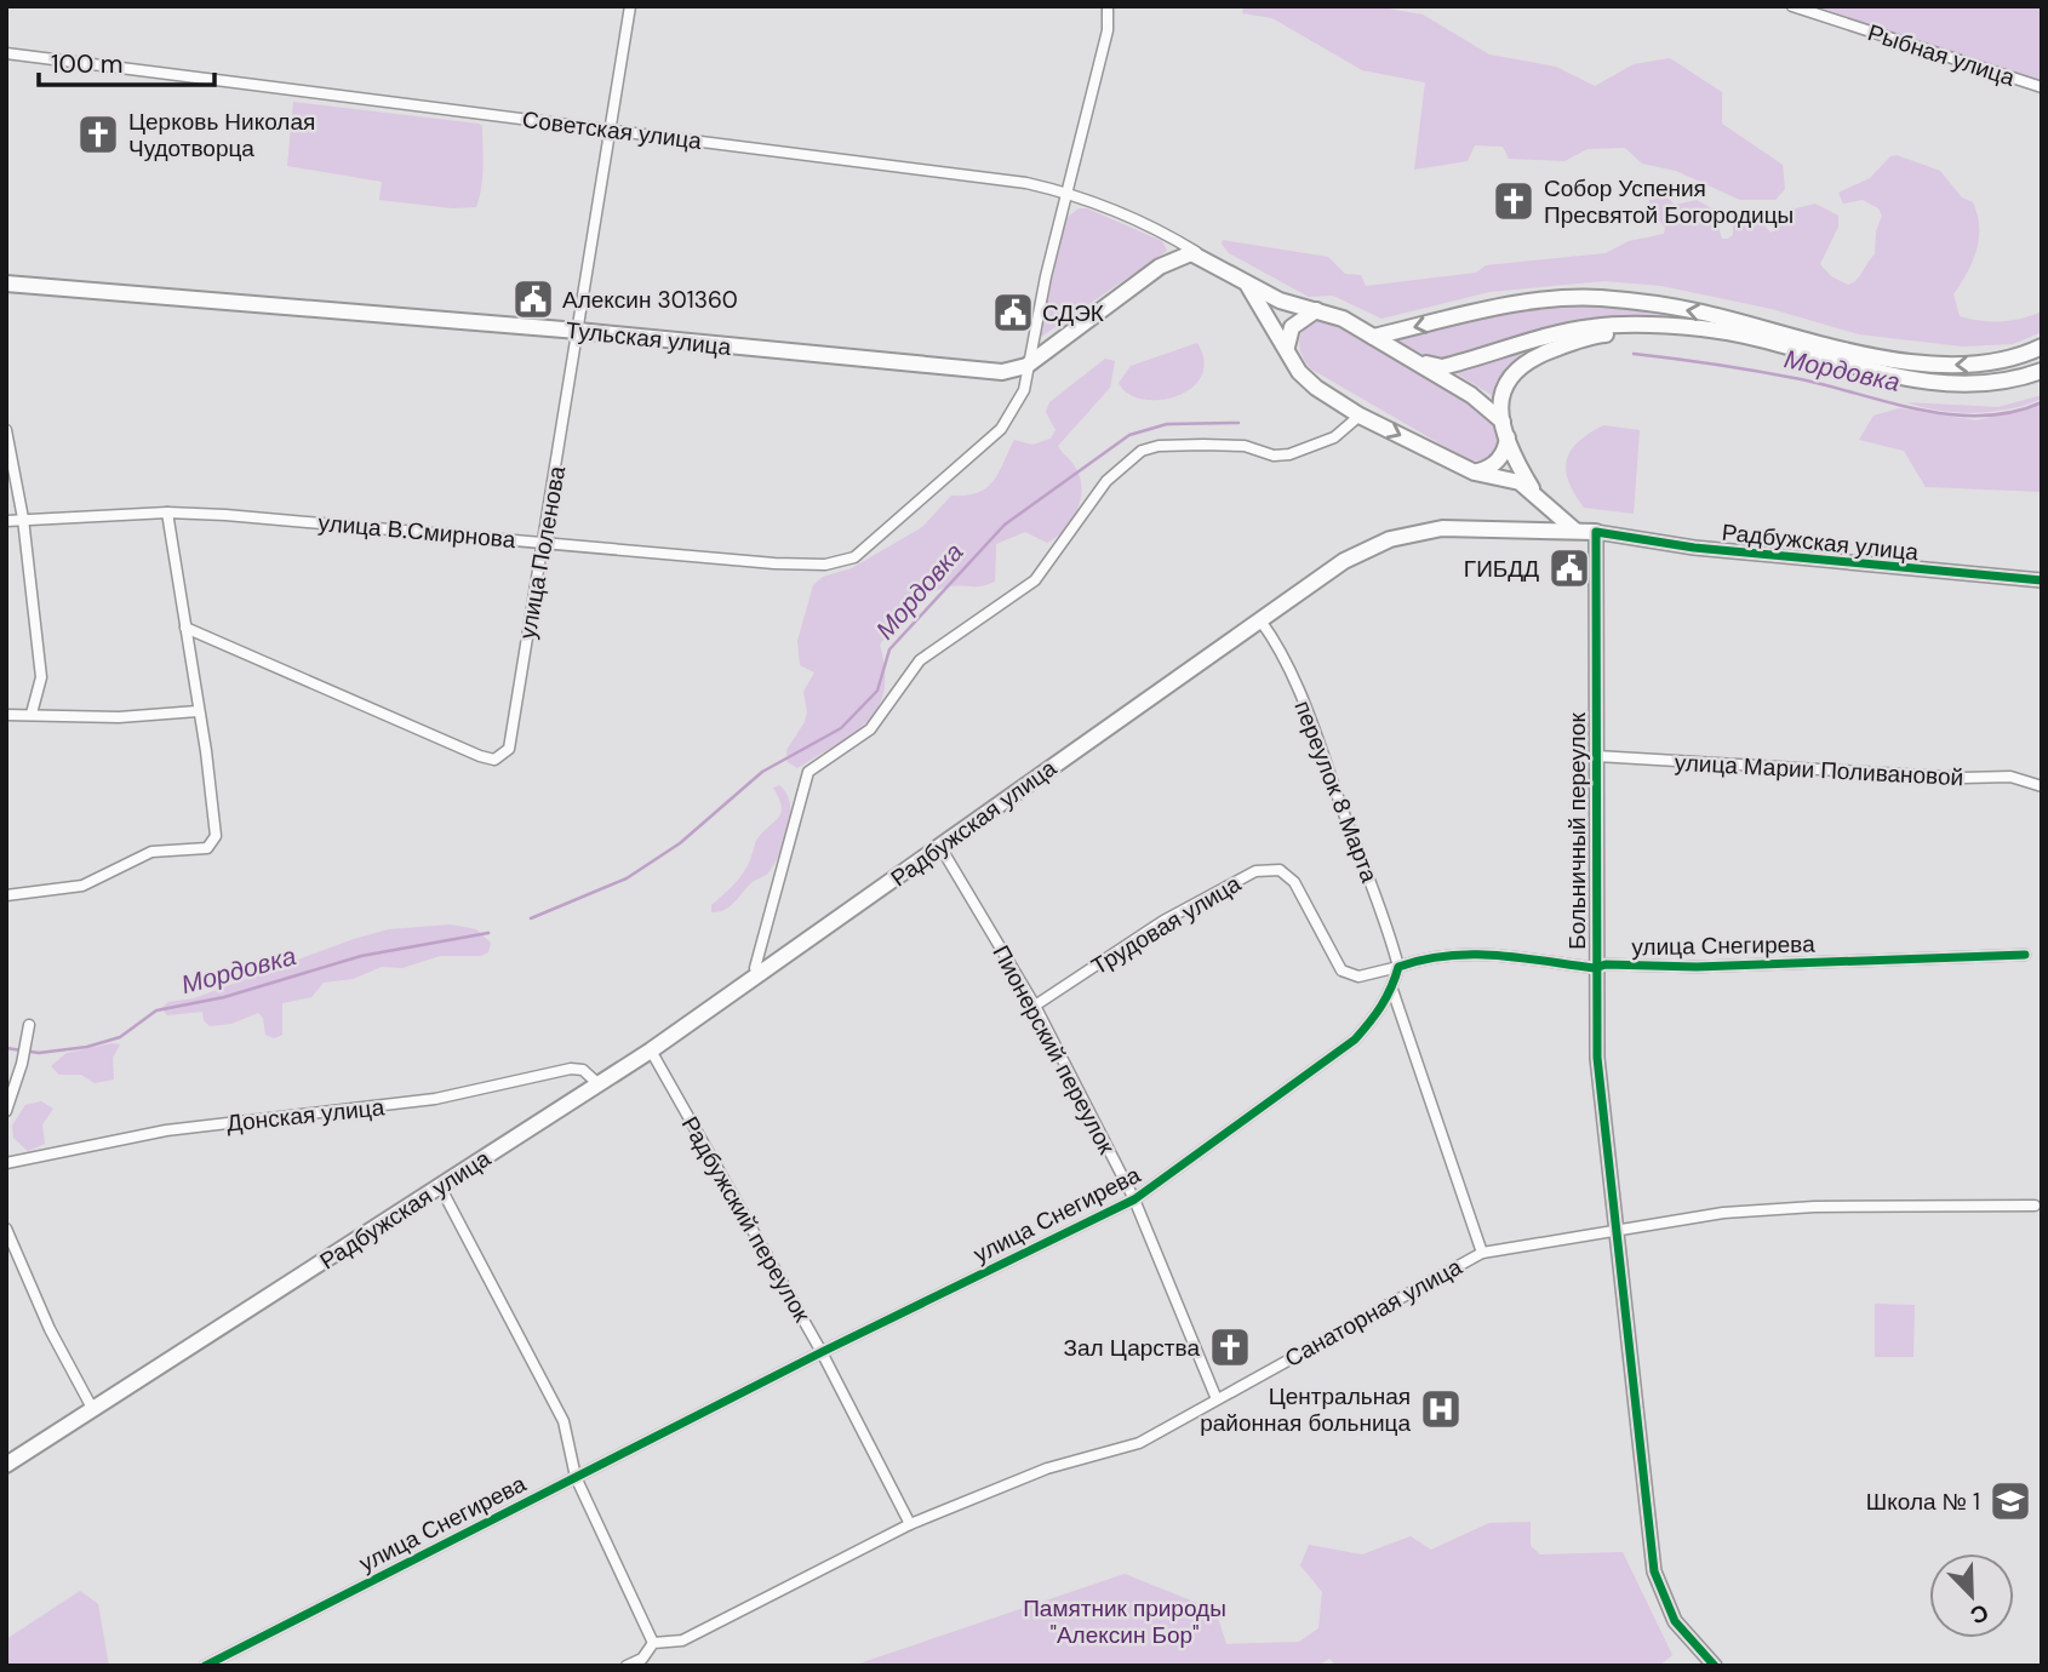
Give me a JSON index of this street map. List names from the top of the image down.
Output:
{
  "streets": {
    "main road": ["Тульская улица", "Радбужская улица"],
    "street": [
      "Рыбная улица",
      "Советская улица",
      "улица В.Смирнова",
      "улица Поленова",
      "улица Марии Поливановой",
      "переулок 8 Марта",
      "Больничный переулок",
      "Трудовая улица",
      "улица Снегирева",
      "Пионерский переулок",
      "Донская улица",
      "Радбужский переулок",
      "Санаторная улица"
    ]
  },
  "crossings": [
    ["Советская улица", "Тульская улица"],
    ["Советская улица", "улица Поленова"],
    ["Тульская улица", "улица В.Смирнова"],
    ["Тульская улица", "улица Поленова"],
    ["улица В.Смирнова", "улица Поленова"],
    ["Радбужская улица", "переулок 8 Марта"],
    ["Радбужская улица", "Больничный переулок"],
    ["Радбужская улица", "Пионерский переулок"],
    ["Радбужская улица", "Донская улица"],
    ["Радбужская улица", "Радбужский переулок"],
    ["улица Марии Поливановой", "Больничный переулок"],
    ["переулок 8 Марта", "Трудовая улица"],
    ["переулок 8 Марта", "улица Снегирева"],
    ["Больничный переулок", "улица Снегирева"],
    ["Больничный переулок", "Санаторная улица"],
    ["Трудовая улица", "улица Снегирева"],
    ["Трудовая улица", "Пионерский переулок"],
    ["улица Снегирева", "Пионерский переулок"],
    ["улица Снегирева", "Радбужский переулок"],
    ["Пионерский переулок", "Санаторная улица"],
    ["Радбужский переулок", "Санаторная улица"]
  ],
  "water": ["Мордовка"],
  "parks": ["Памятник природы \"Алексин Бор\""],
  "places": {
    "church": ["Церковь Николая Чудотворца", "Собор Успения Пресвятой Богородицы", "Зал Царства"],
    "public building": ["Алексин 301360", "СДЭК", "ГИБДД"],
    "hospital": ["Центральная районная больница"],
    "school or university": ["Школа № 1"]
  },
  "scale_bar": "100 m",
  "north": "bottom right"
}
